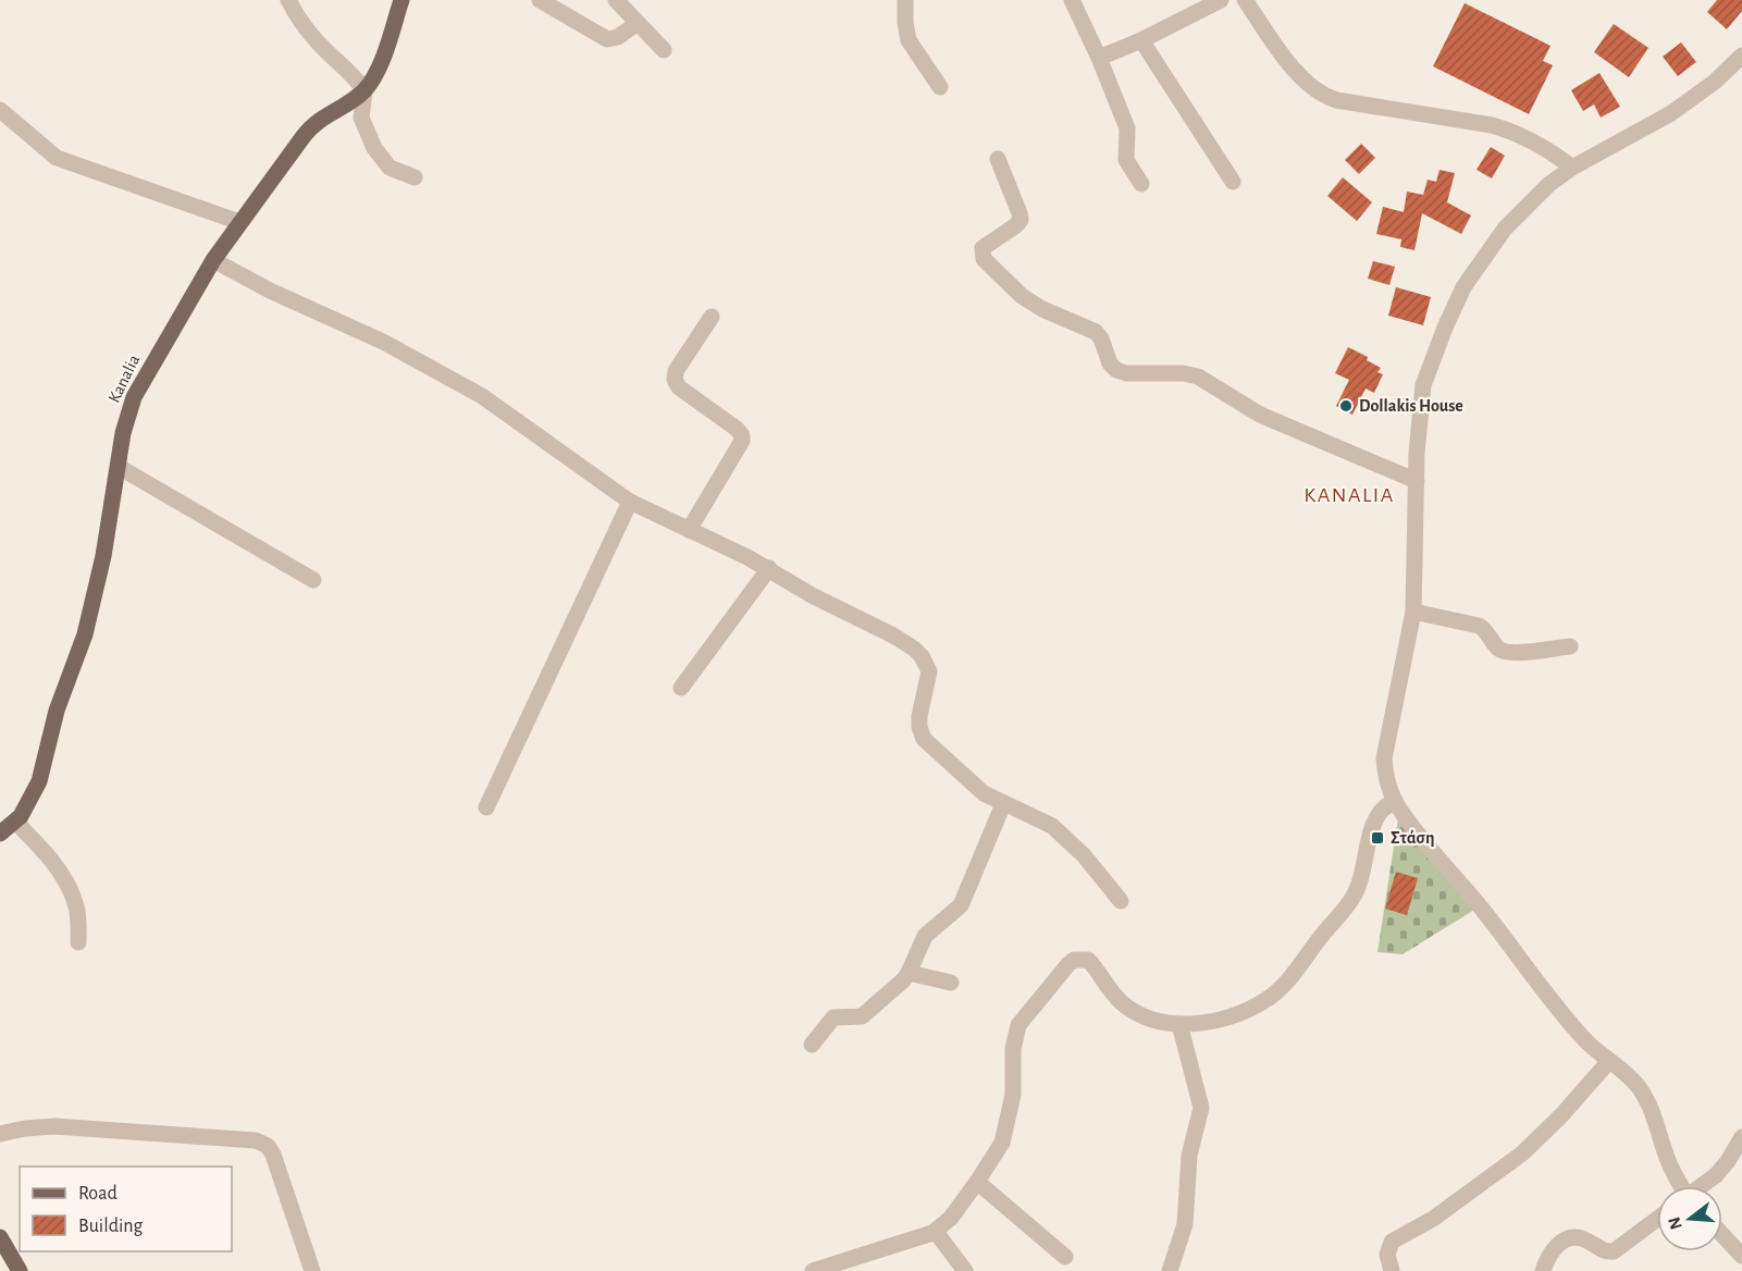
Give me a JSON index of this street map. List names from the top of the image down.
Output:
{
  "streets": {
    "main road": ["Kanalia"]
  },
  "districts": ["KANALIA"],
  "places": {
    "other": ["Dollakis House"],
    "transit": ["Στάση"]
  },
  "legend": ["Road", "Building"],
  "north": "left"
}
